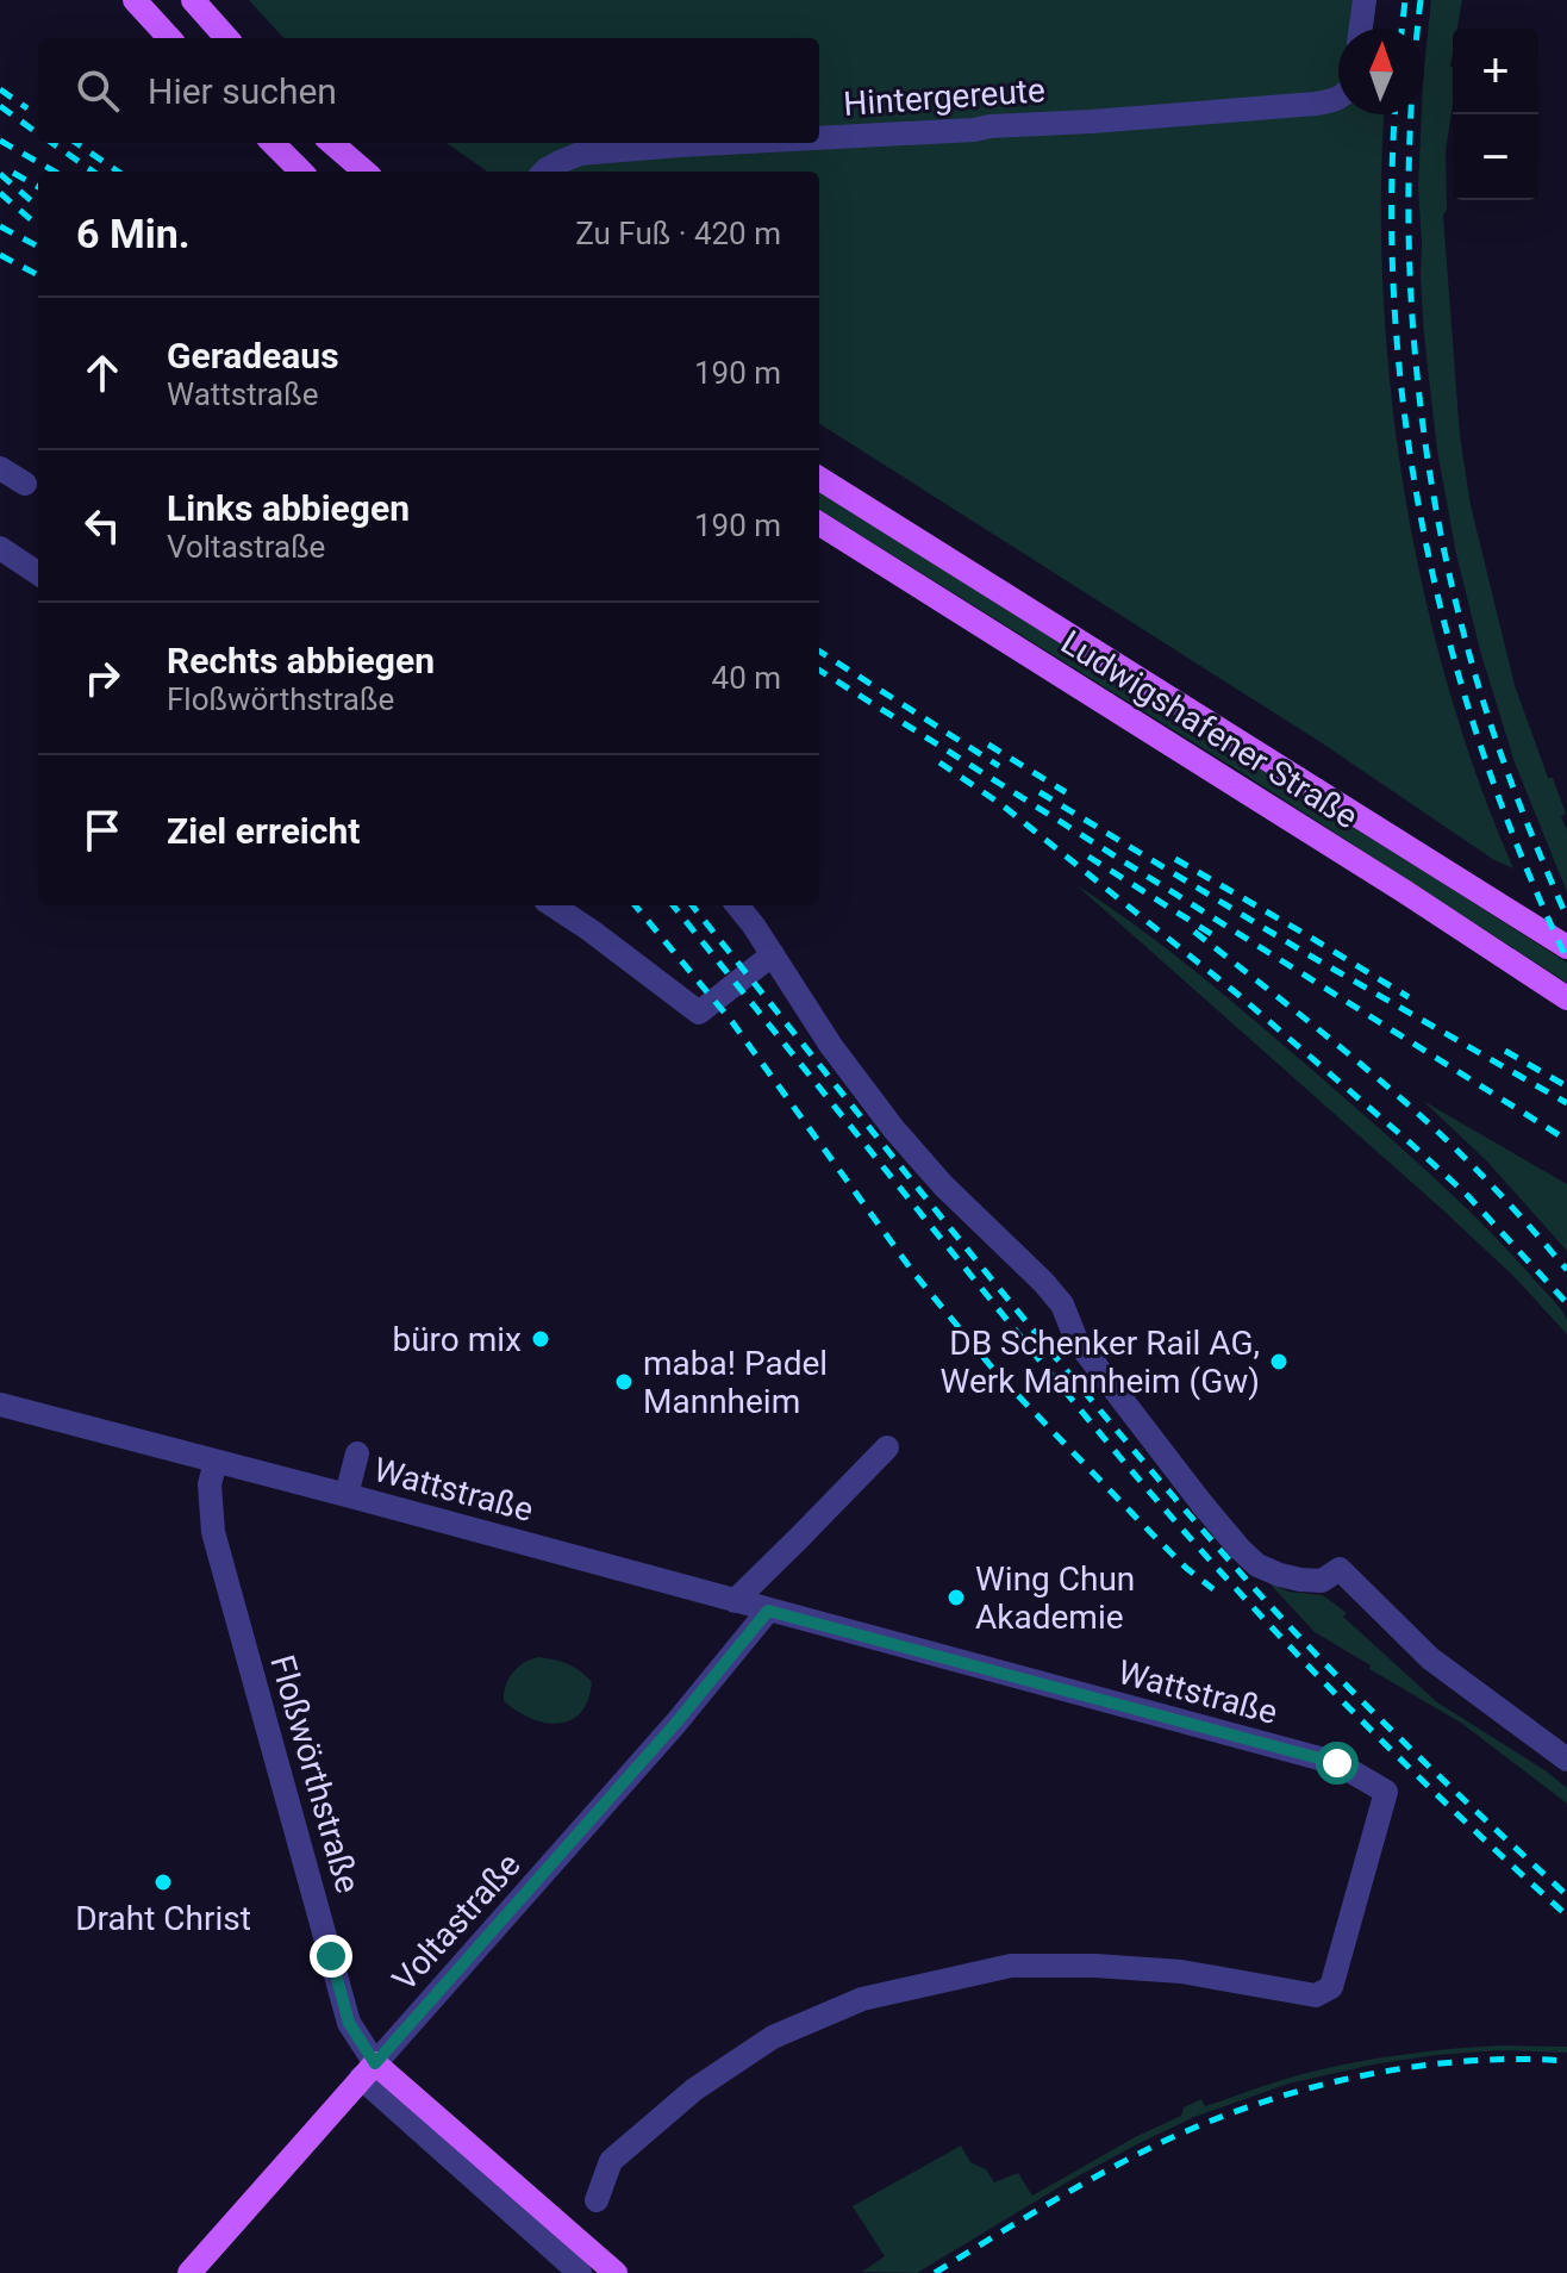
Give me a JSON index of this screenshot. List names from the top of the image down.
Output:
{
  "streets": {
    "main road": ["Ludwigshafener Straße", "Floßwörthstraße", "Voltastraße"],
    "street": ["Hintergereute", "Wattstraße"]
  },
  "crossings": [
    ["Wattstraße", "Floßwörthstraße"],
    ["Wattstraße", "Voltastraße"],
    ["Floßwörthstraße", "Voltastraße"]
  ],
  "places": [
    "büro mix",
    "DB Schenker Rail AG, Werk Mannheim (Gw)",
    "maba! Padel Mannheim",
    "Wing Chun Akademie",
    "Draht Christ"
  ],
  "north": "top",
  "page": {
    "map_buttons": ["+", "−"],
    "search": "Hier suchen",
    "heading": ["6 Min.", "Zu Fuß · 420 m"],
    "list": [
      ["Geradeaus", "Wattstraße", "190 m"],
      ["Links abbiegen", "Voltastraße", "190 m"],
      ["Rechts abbiegen", "Floßwörthstraße", "40 m"],
      "Ziel erreicht"
    ]
  }
}
